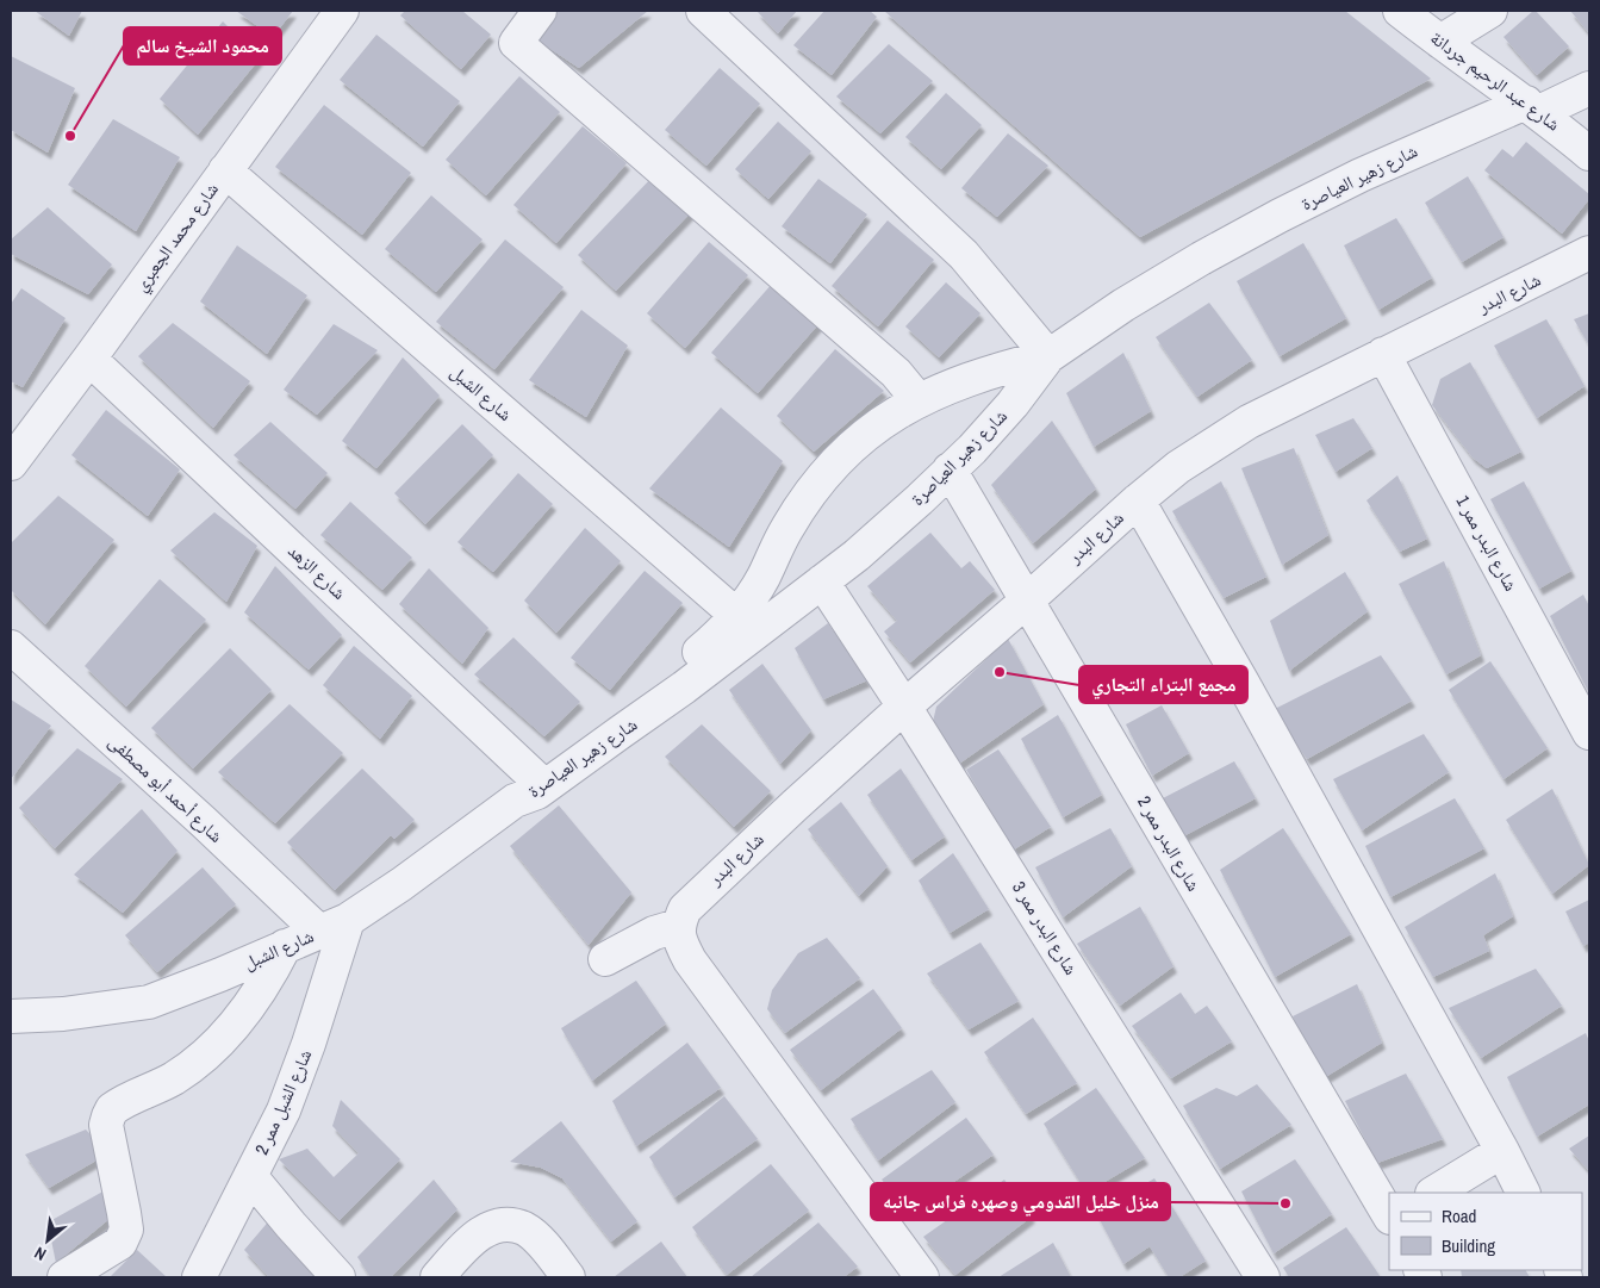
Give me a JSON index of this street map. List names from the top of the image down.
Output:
{
  "streets": {
    "street": [
      "شارع عبد الرحيم جردانة",
      "شارع زهير العياصرة",
      "شارع محمد الجعبري",
      "شارع البدر",
      "شارع الشبل",
      "شارع البدر ممر 1",
      "شارع الزهد",
      "شارع أحمد أبو مصطفى",
      "شارع البدر ممر 2",
      "شارع البدر ممر 3",
      "شارع الشبل ممر 2"
    ]
  },
  "crossings": [
    ["شارع عبد الرحيم جردانة", "شارع زهير العياصرة"],
    ["شارع زهير العياصرة", "شارع الشبل"],
    ["شارع زهير العياصرة", "شارع الزهد"],
    ["شارع زهير العياصرة", "شارع البدر ممر 2"],
    ["شارع زهير العياصرة", "شارع البدر ممر 3"],
    ["شارع محمد الجعبري", "شارع الشبل"],
    ["شارع محمد الجعبري", "شارع الزهد"],
    ["شارع البدر", "شارع البدر ممر 1"],
    ["شارع البدر", "شارع البدر ممر 2"],
    ["شارع البدر", "شارع البدر ممر 3"],
    ["شارع الشبل", "شارع أحمد أبو مصطفى"],
    ["شارع الشبل", "شارع الشبل ممر 2"],
    ["شارع أحمد أبو مصطفى", "شارع الشبل ممر 2"]
  ],
  "places": ["محمود الشيخ سالم", "مجمع البتراء التجاري", "منزل خليل القدومي وصهره فراس جانبه"],
  "legend": ["Road", "Building"],
  "north": "bottom left"
}
